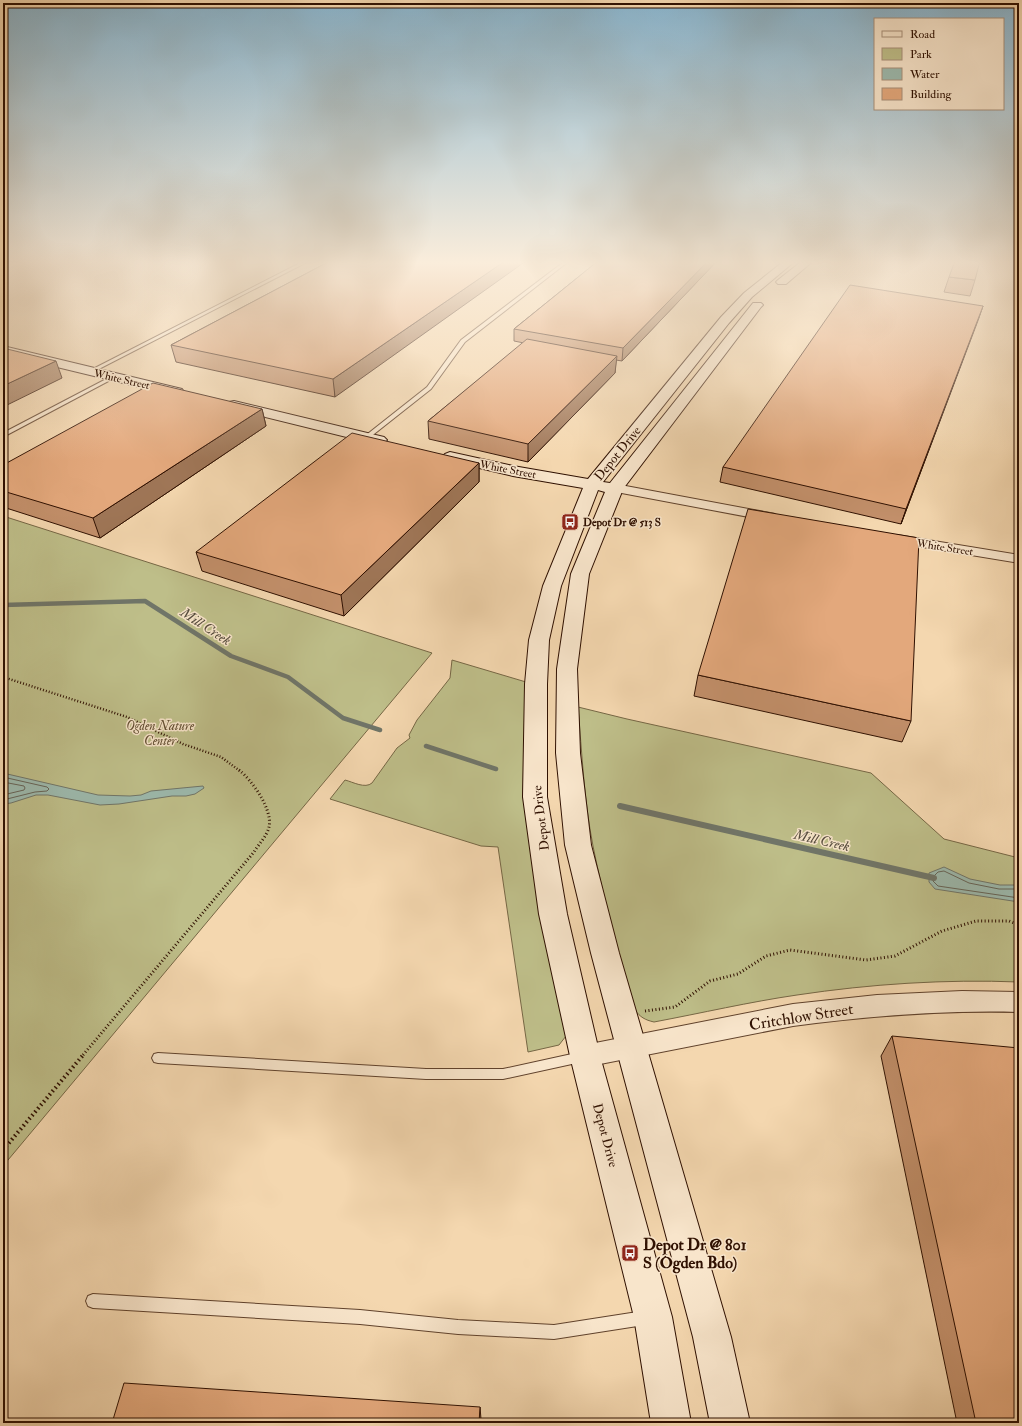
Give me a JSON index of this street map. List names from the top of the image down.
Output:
{
  "streets": {
    "main road": ["White Street", "Depot Drive"],
    "street": ["Critchlow Street"]
  },
  "crossings": [
    ["White Street", "Depot Drive"],
    ["Depot Drive", "Critchlow Street"]
  ],
  "water": ["Mill Creek"],
  "parks": ["Ogden Nature Center"],
  "places": {
    "bus stop": ["Depot Dr @ 513 S", "Depot Dr @ 801 S (Ogden Bdo)"]
  },
  "legend": [
    "Road",
    "Park",
    "Water",
    "Building"
  ]
}
